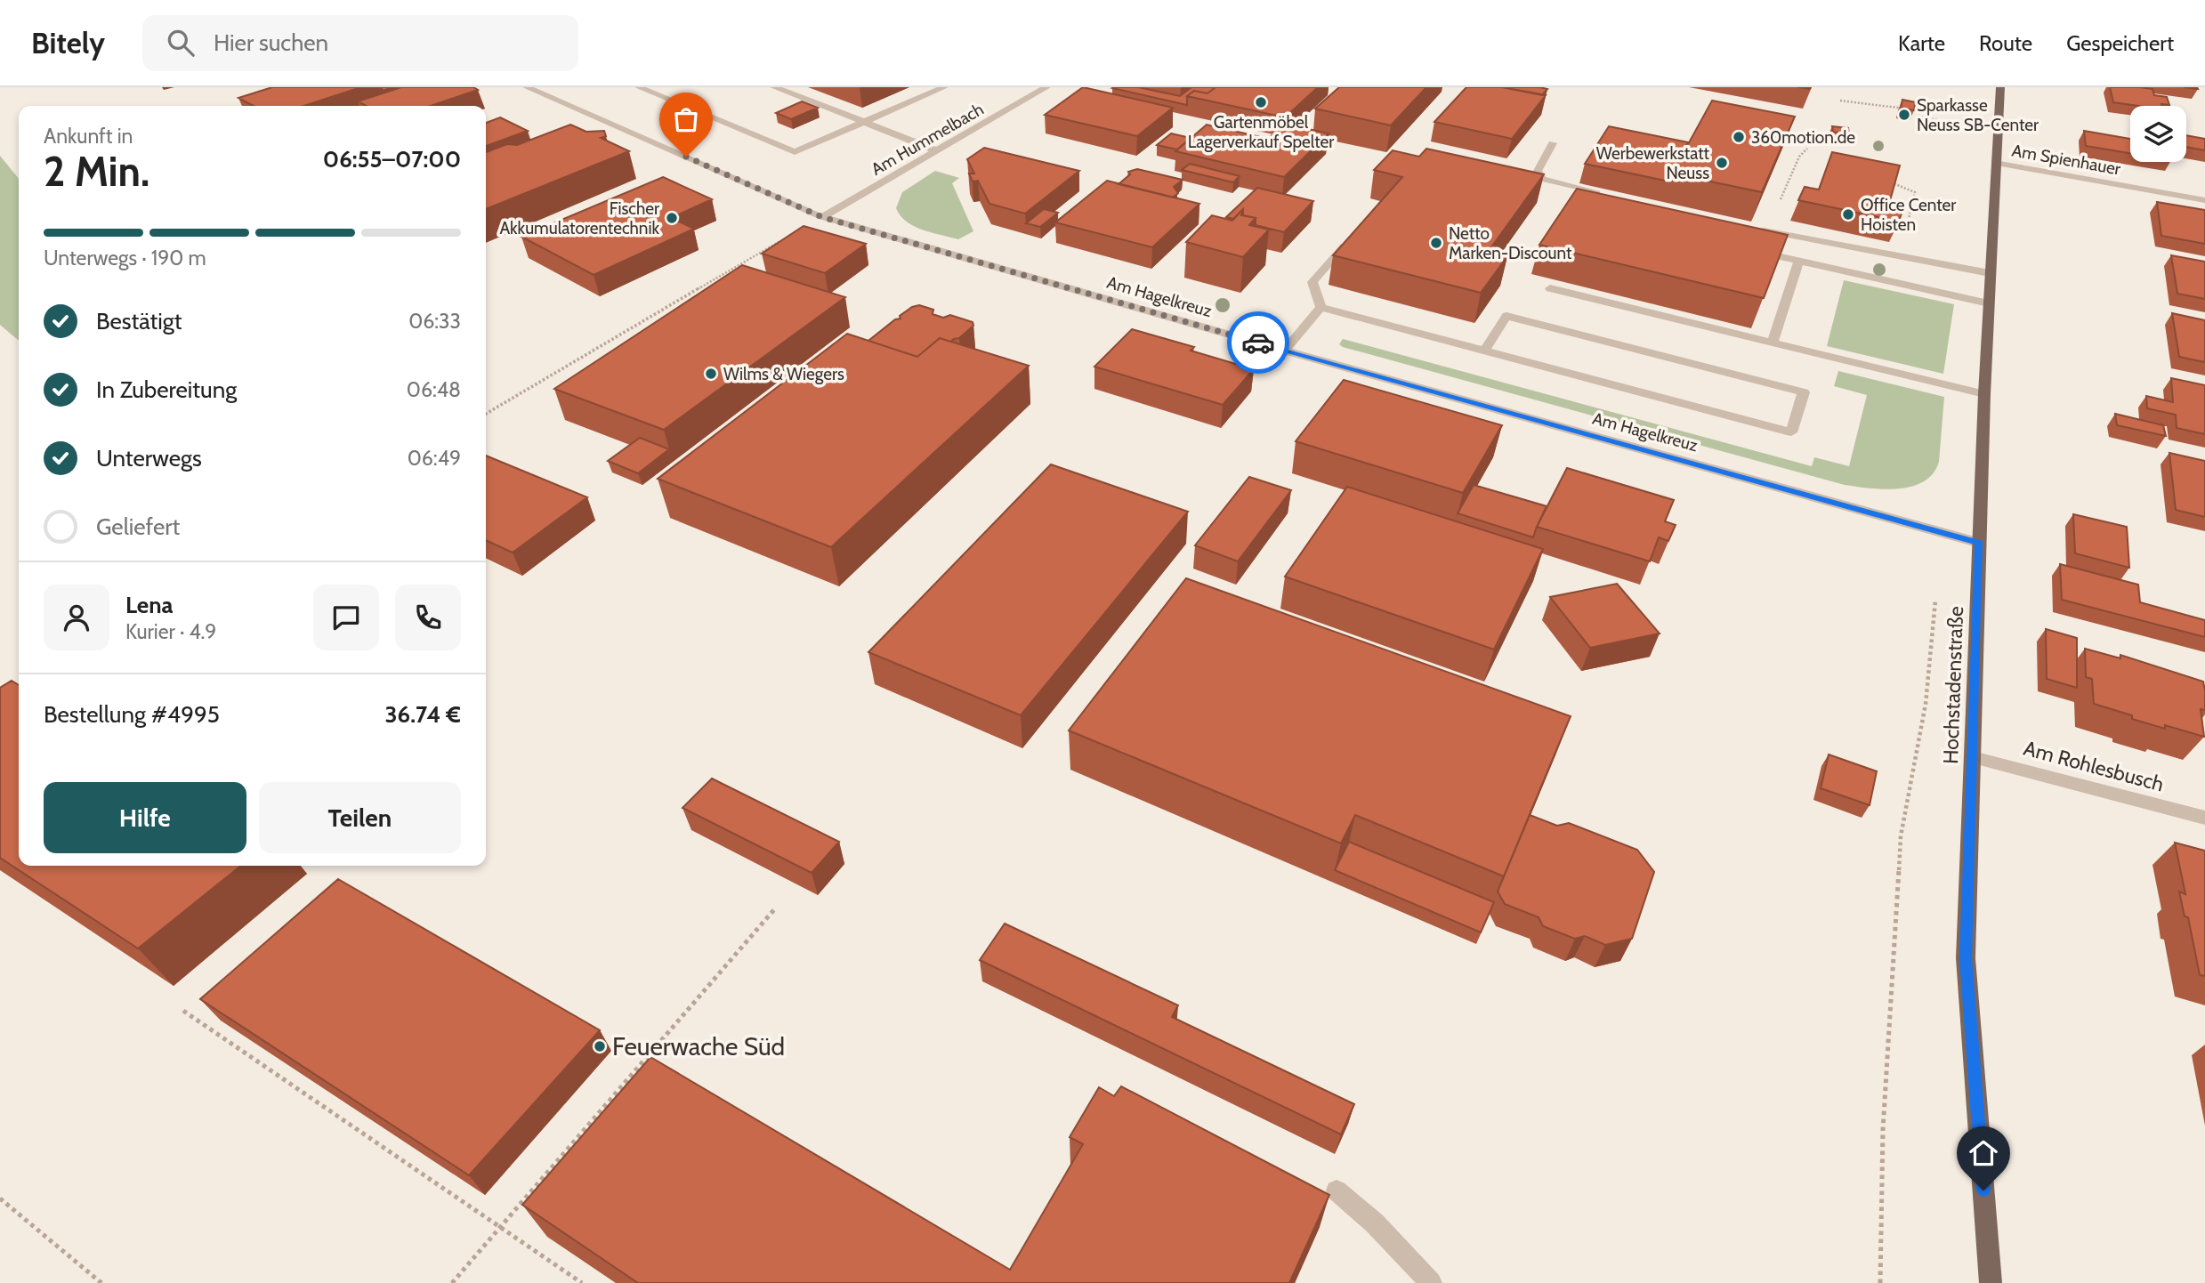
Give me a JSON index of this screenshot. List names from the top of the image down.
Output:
{
  "streets": {
    "main road": ["Hochstadenstraße"],
    "street": [
      "Am Hummelbach",
      "Am Spienhauer",
      "Am Hagelkreuz",
      "Am Rohlesbusch"
    ]
  },
  "crossings": [
    ["Am Hummelbach", "Am Hagelkreuz"],
    ["Am Spienhauer", "Hochstadenstraße"],
    ["Am Hagelkreuz", "Hochstadenstraße"],
    ["Hochstadenstraße", "Am Rohlesbusch"]
  ],
  "places": [
    "Gartenmöbel Lagerverkauf Spelter",
    "Sparkasse Neuss SB-Center",
    "360motion.de",
    "Werbewerkstatt Neuss",
    "Office Center Hoisten",
    "Fischer Akkumulatorentechnik",
    "Netto Marken-Discount",
    "Wilms & Wiegers",
    "Feuerwache Süd"
  ],
  "page": {
    "header": "Bitely",
    "search": "Hier suchen",
    "nav": ["Karte", "Route", "Gespeichert"],
    "heading": ["2 Min.", "Ankunft in", "06:55–07:00"],
    "panel": [
      "Lena",
      "Kurier · 4.9",
      "Bestellung #4995",
      "36.74 €"
    ],
    "bar": "Unterwegs · 190 m",
    "list": [
      ["Bestätigt", "06:33"],
      ["In Zubereitung", "06:48"],
      ["Unterwegs", "06:49"],
      "Geliefert"
    ],
    "buttons": ["Hilfe", "Teilen"]
  }
}
